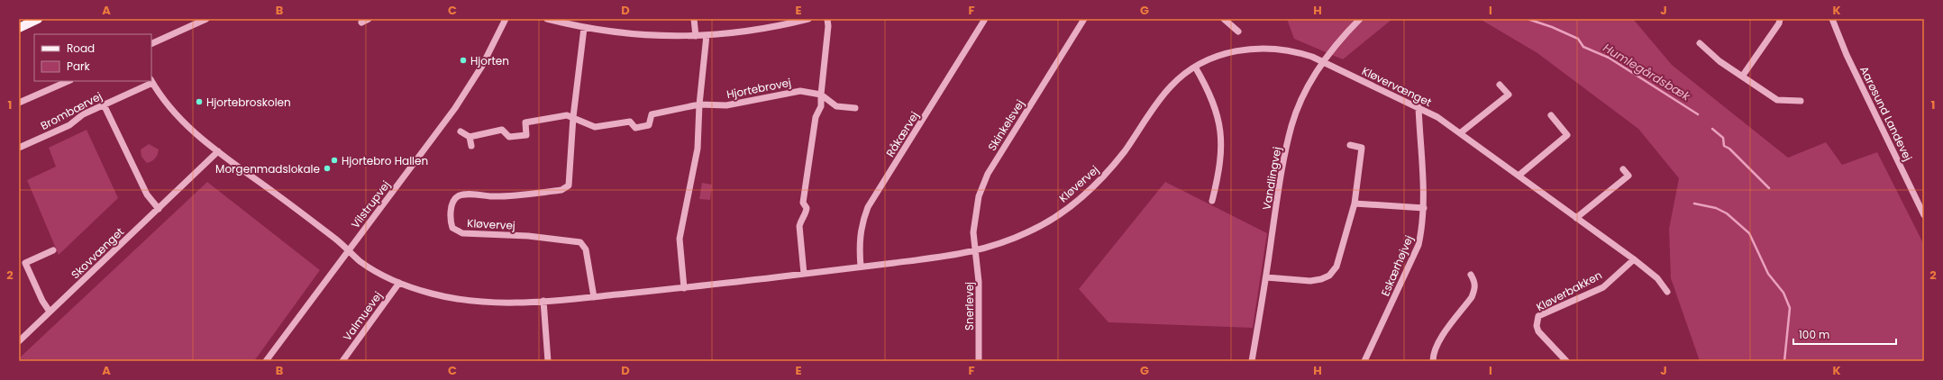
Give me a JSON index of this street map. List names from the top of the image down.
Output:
{
  "streets": {
    "street": [
      "Kløvervænget",
      "Hjortebrovej",
      "Brombærvej",
      "Aarøsund Landevej",
      "Skinkelsvej",
      "Råkærvej",
      "Vandlingvej",
      "Kløvervej",
      "Vilstrupvej",
      "Skovvænget",
      "Eskærhøjvej",
      "Kløverbakken",
      "Snerlevej",
      "Valmuevej"
    ]
  },
  "crossings": [
    ["Kløvervænget", "Vandlingvej"],
    ["Kløvervænget", "Kløvervej"],
    ["Kløvervænget", "Eskærhøjvej"],
    ["Kløvervænget", "Kløverbakken"],
    ["Hjortebrovej", "Kløvervej"],
    ["Brombærvej", "Kløvervej"],
    ["Skinkelsvej", "Kløvervej"],
    ["Skinkelsvej", "Snerlevej"],
    ["Råkærvej", "Kløvervej"],
    ["Vandlingvej", "Kløvervej"],
    ["Kløvervej", "Vilstrupvej"],
    ["Kløvervej", "Skovvænget"],
    ["Kløvervej", "Snerlevej"],
    ["Kløvervej", "Valmuevej"]
  ],
  "water": ["Humlegårdsbæk"],
  "places": [
    "Hjorten",
    "Hjortebroskolen",
    "Hjortebro Hallen",
    "Morgenmadslokale"
  ],
  "legend": ["Road", "Park"],
  "scale_bar": "100 m",
  "grid": {
    "columns": [
      "A",
      "B",
      "C",
      "D",
      "E",
      "F",
      "G",
      "H",
      "I",
      "J",
      "K"
    ],
    "rows": ["1", "2"]
  }
}
